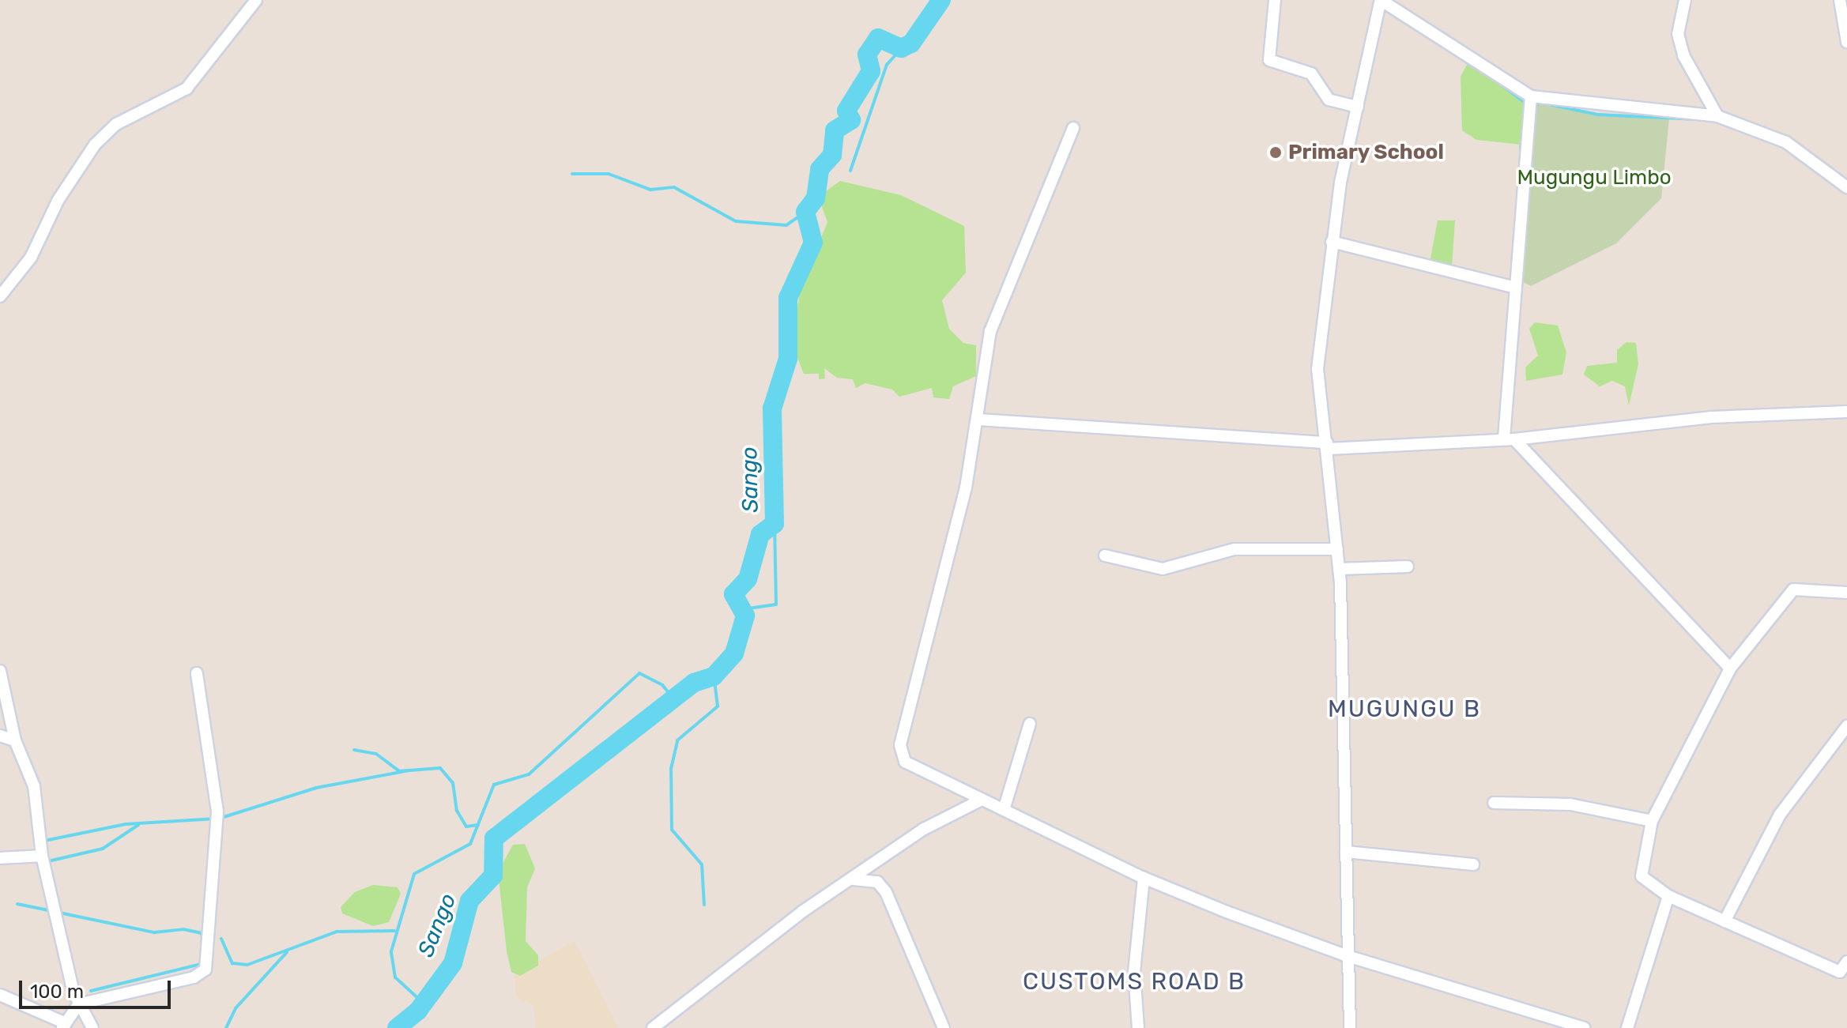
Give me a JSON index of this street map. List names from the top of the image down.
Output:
{
  "districts": ["MUGUNGU B", "CUSTOMS ROAD B"],
  "water": ["Sango"],
  "parks": ["Mugungu Limbo"],
  "places": ["Primary School"],
  "scale_bar": "100 m"
}
